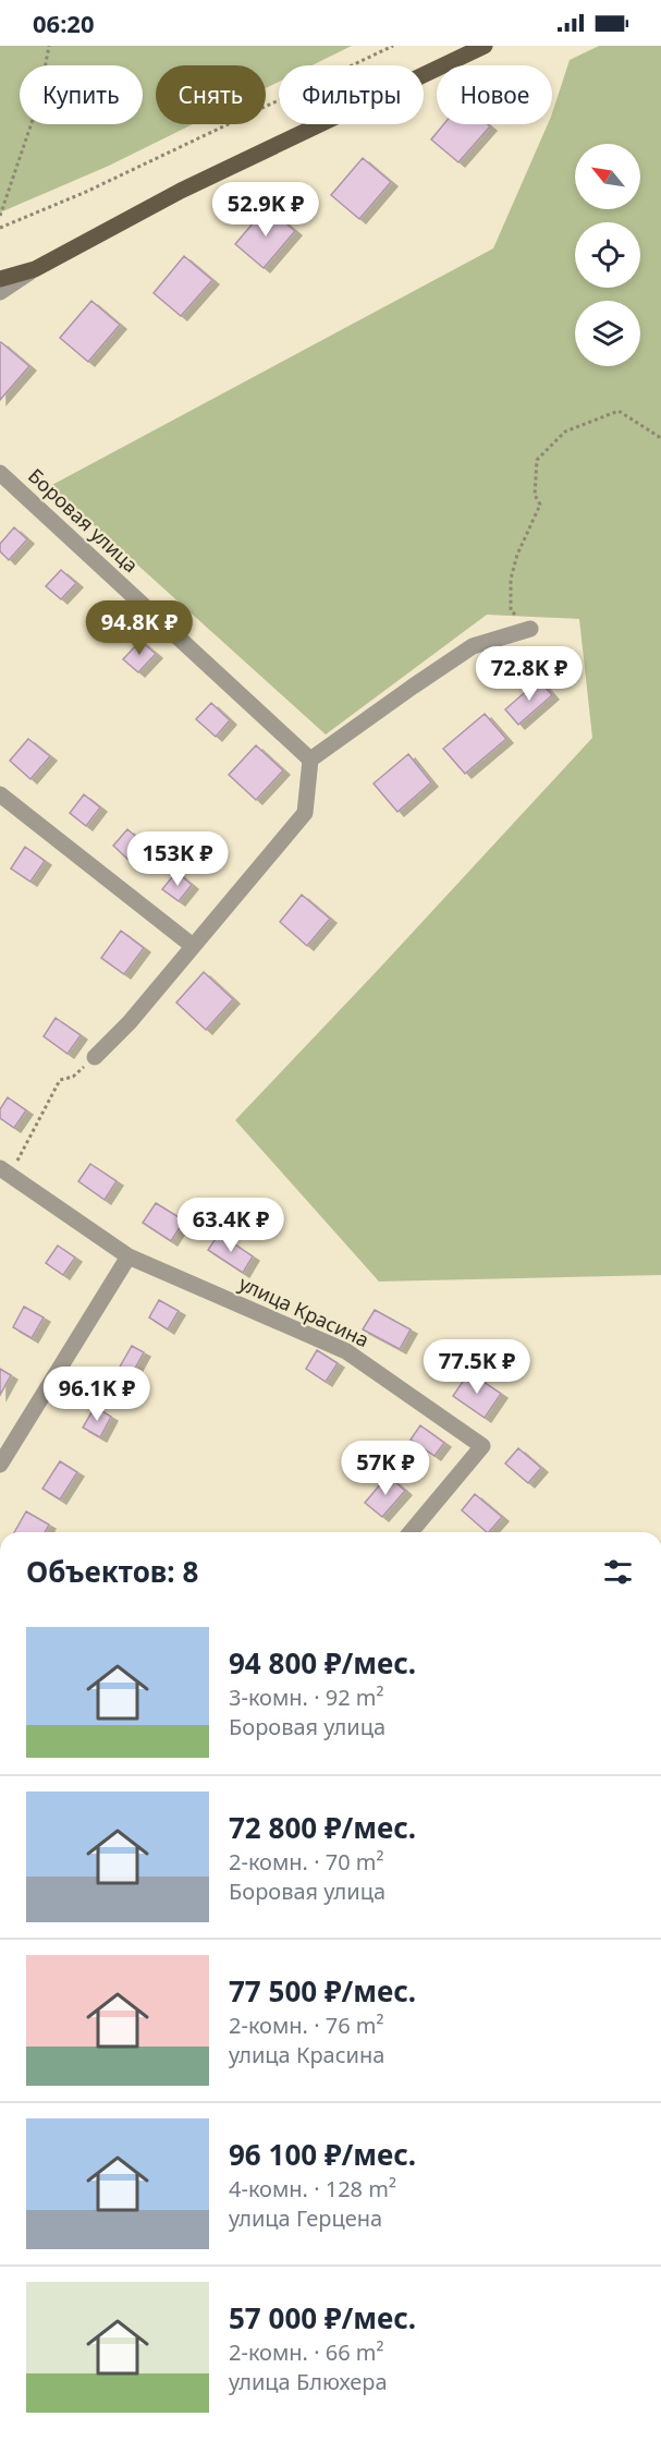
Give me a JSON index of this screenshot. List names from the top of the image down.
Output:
{
  "streets": {
    "street": ["Боровая улица", "улица Красина"]
  },
  "north": "top left",
  "page": {
    "status": "06:20",
    "chip": [
      "Купить",
      "Снять",
      "Фильтры",
      "Новое"
    ],
    "price": [
      "52.9K ₽",
      "94.8K ₽",
      "72.8K ₽",
      "153K ₽",
      "63.4K ₽",
      "77.5K ₽",
      "96.1K ₽",
      "57K ₽"
    ],
    "heading": "Объектов: 8",
    "list": [
      {
        "name": "94 800 ₽/мес.",
        "note": "3-комн. · 92 m² · Боровая улица"
      },
      {
        "name": "72 800 ₽/мес.",
        "note": "2-комн. · 70 m² · Боровая улица"
      },
      {
        "name": "77 500 ₽/мес.",
        "note": "2-комн. · 76 m² · улица Красина"
      },
      {
        "name": "96 100 ₽/мес.",
        "note": "4-комн. · 128 m² · улица Герцена"
      },
      {
        "name": "57 000 ₽/мес.",
        "note": "2-комн. · 66 m² · улица Блюхера"
      }
    ]
  }
}
